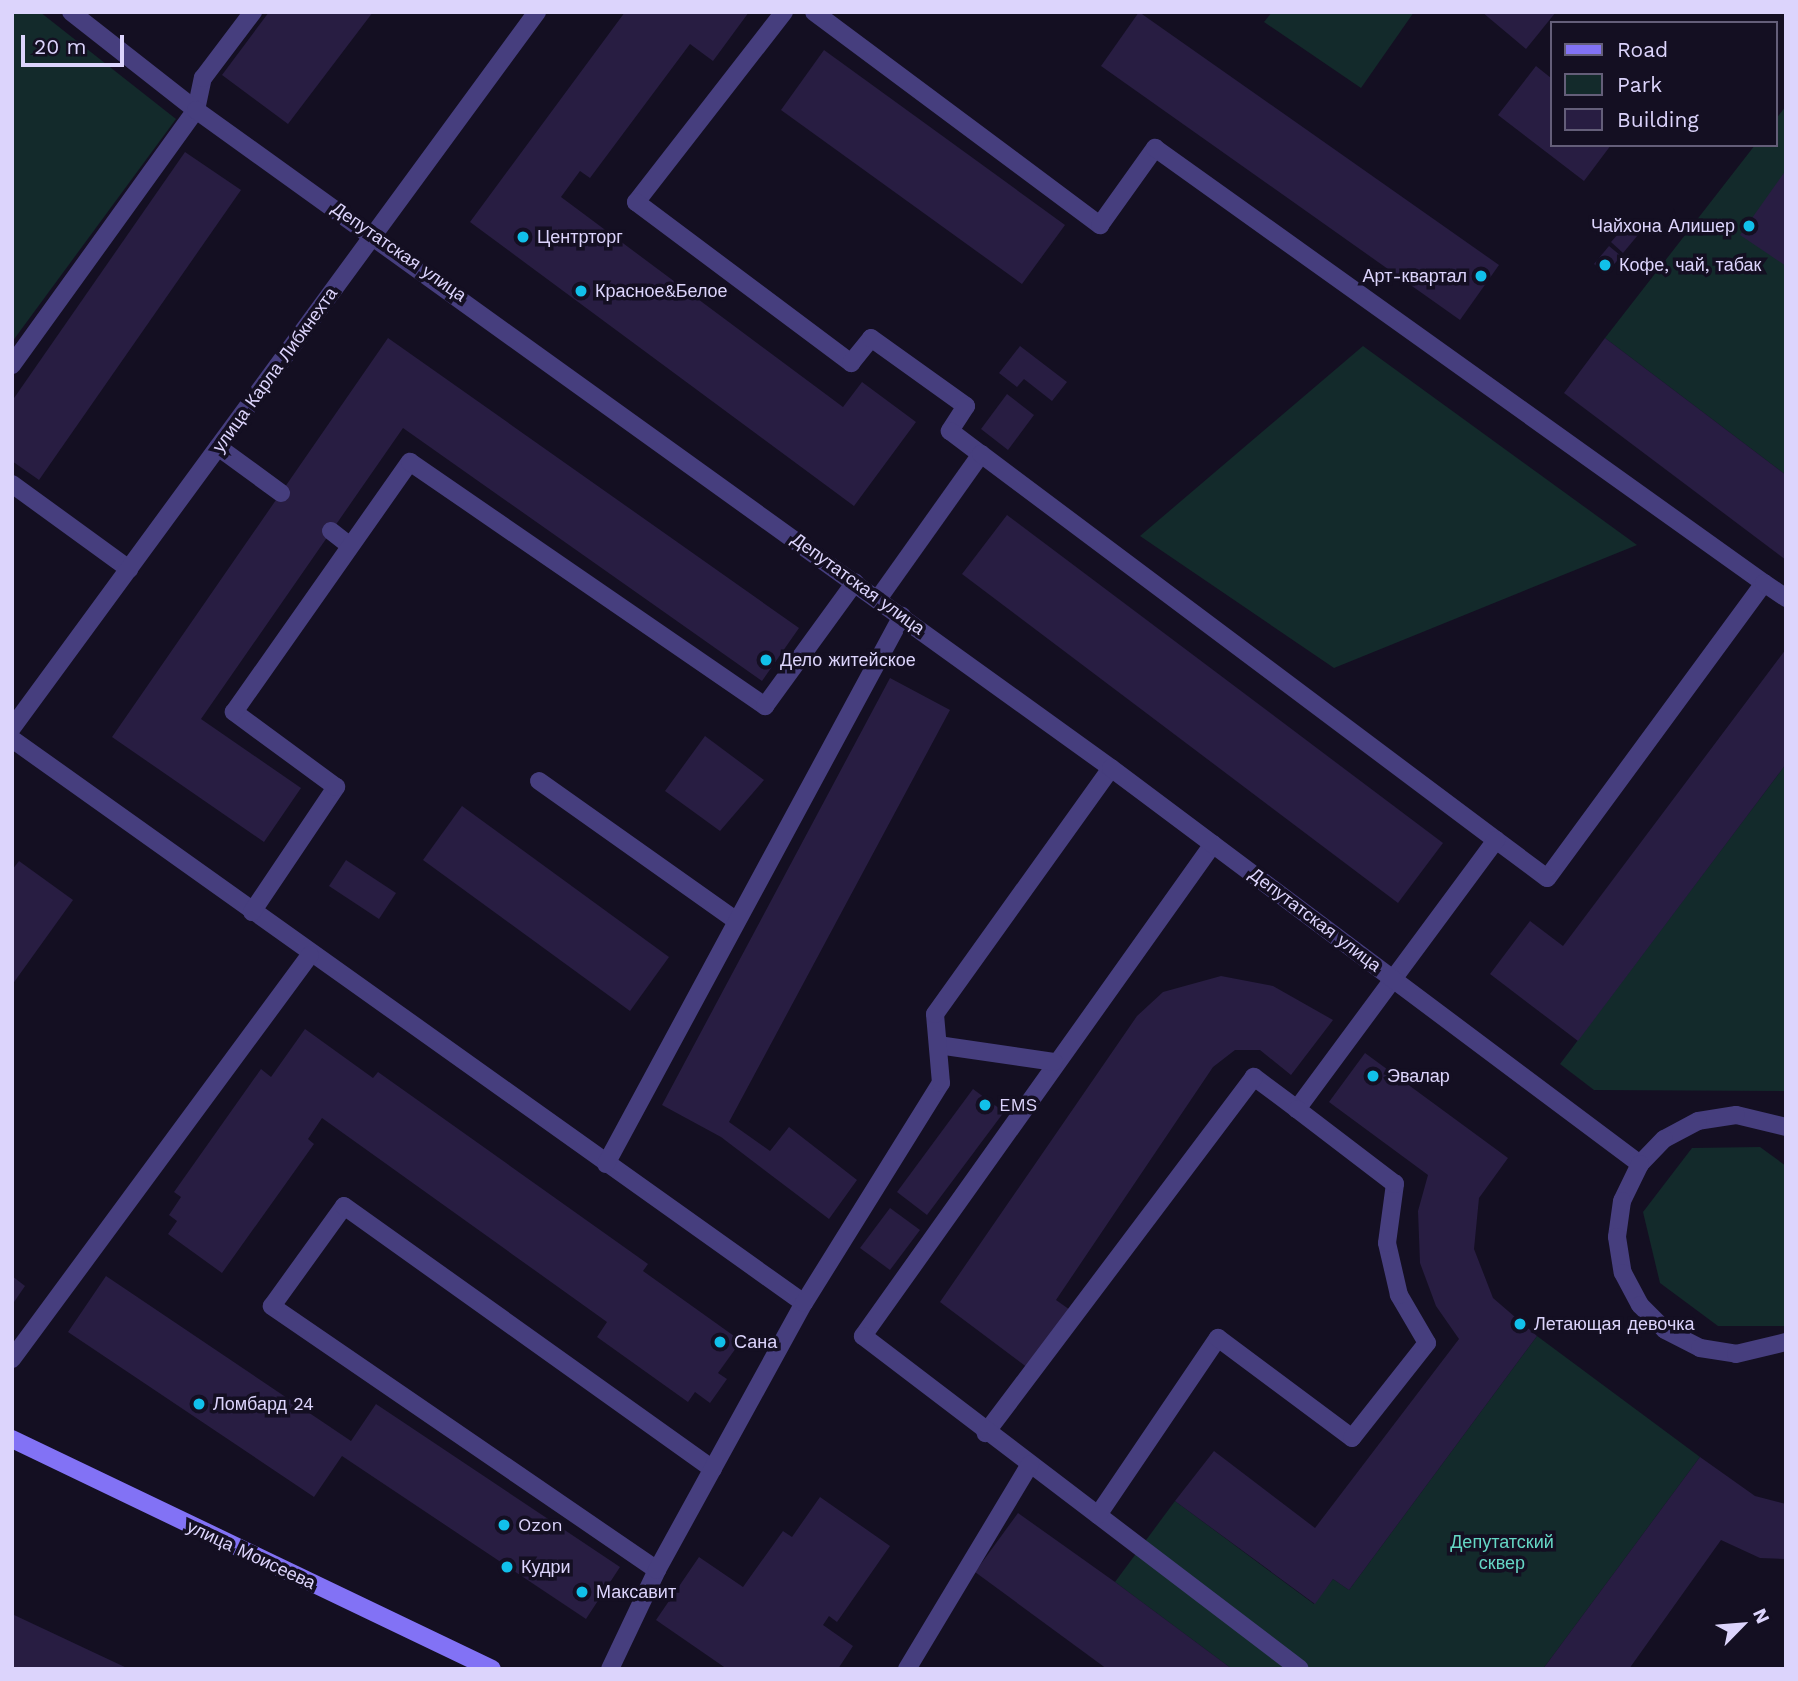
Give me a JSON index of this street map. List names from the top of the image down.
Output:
{
  "streets": {
    "street": ["Депутатская улица", "улица Карла Либкнехта", "улица Моисеева"]
  },
  "crossings": [
    ["Депутатская улица", "улица Карла Либкнехта"]
  ],
  "parks": ["Депутатский сквер"],
  "places": [
    "Чайхона Алишер",
    "Центрторг",
    "Кофе, чай, табак",
    "Арт-квартал",
    "Красное&Белое",
    "Дело житейское",
    "Эвалар",
    "EMS",
    "Летающая девочка",
    "Сана",
    "Ломбард 24",
    "Ozon",
    "Кудри",
    "Максавит"
  ],
  "legend": ["Road", "Park", "Building"],
  "scale_bar": "20 m",
  "north": "top right"
}
